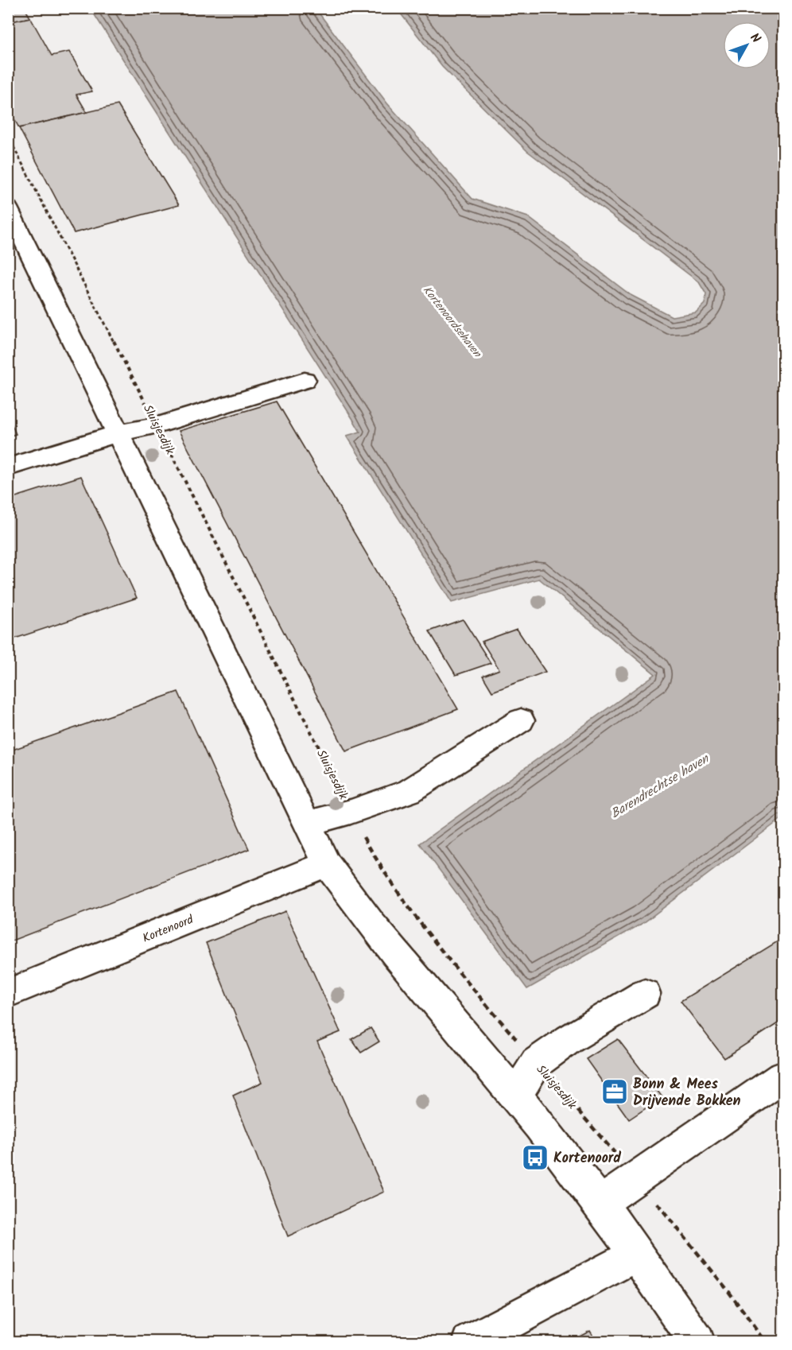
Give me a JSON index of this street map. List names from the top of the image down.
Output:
{
  "streets": {
    "street": ["Kortenoord"],
    "path": ["Sluisjesdijk"]
  },
  "water": ["Kortenoordsehaven", "Barendrechtse haven"],
  "places": {
    "office": ["Bonn & Mees Drijvende Bokken"],
    "bus stop": ["Kortenoord"]
  },
  "north": "top right"
}
